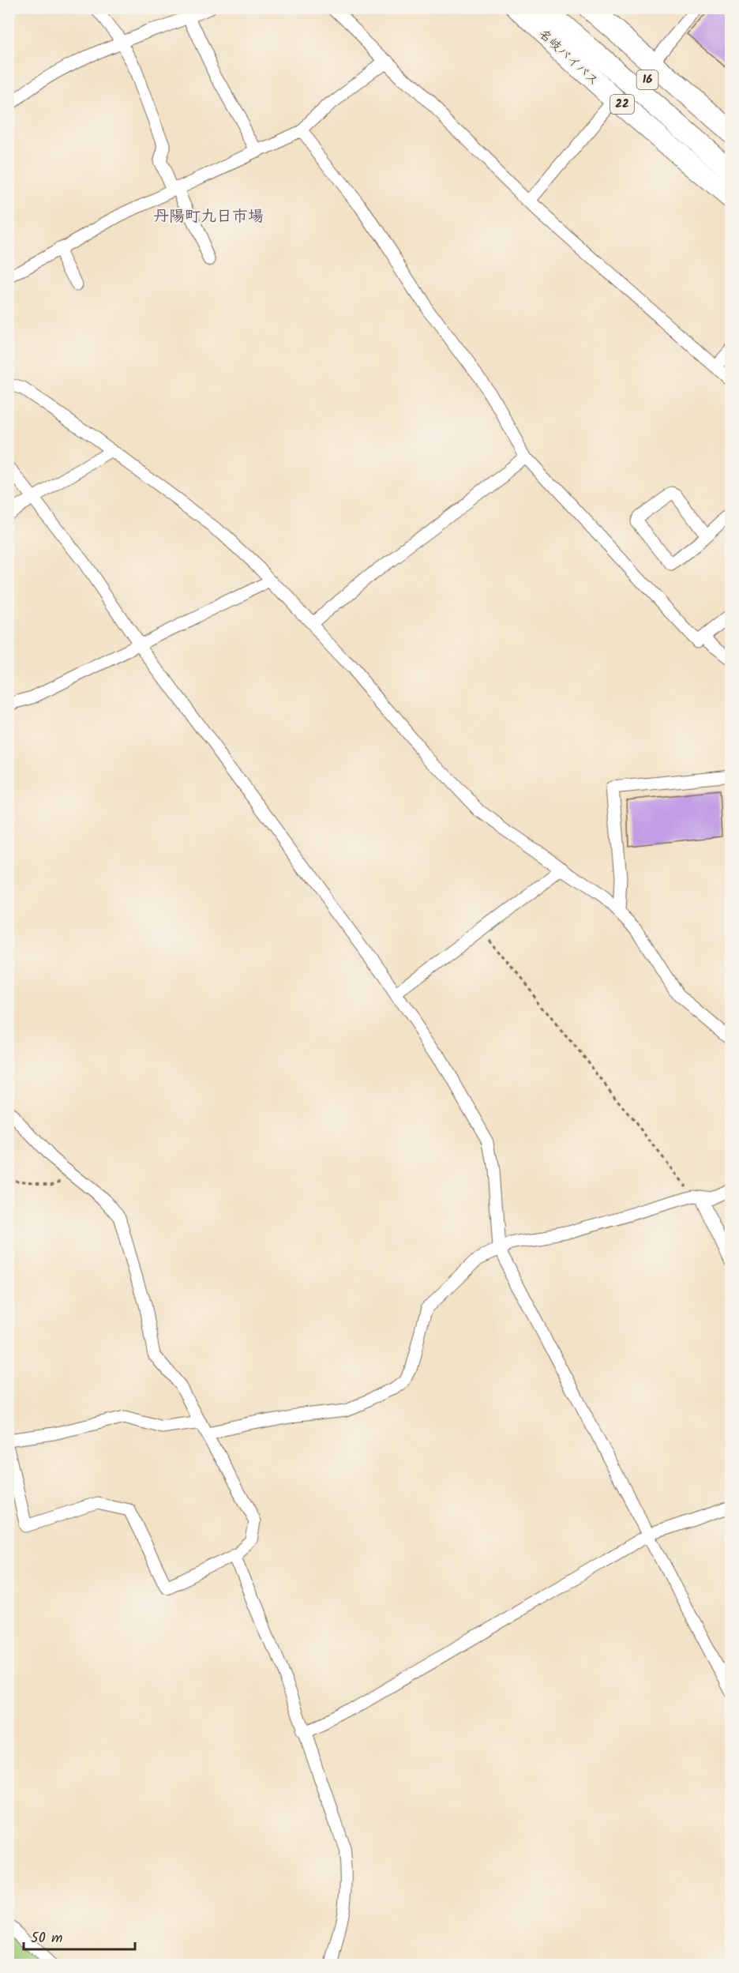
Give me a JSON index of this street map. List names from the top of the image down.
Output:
{
  "streets": {
    "highway": ["名岐バイパス", "16", "22"]
  },
  "districts": ["丹陽町九日市場"],
  "scale_bar": "50 m"
}
